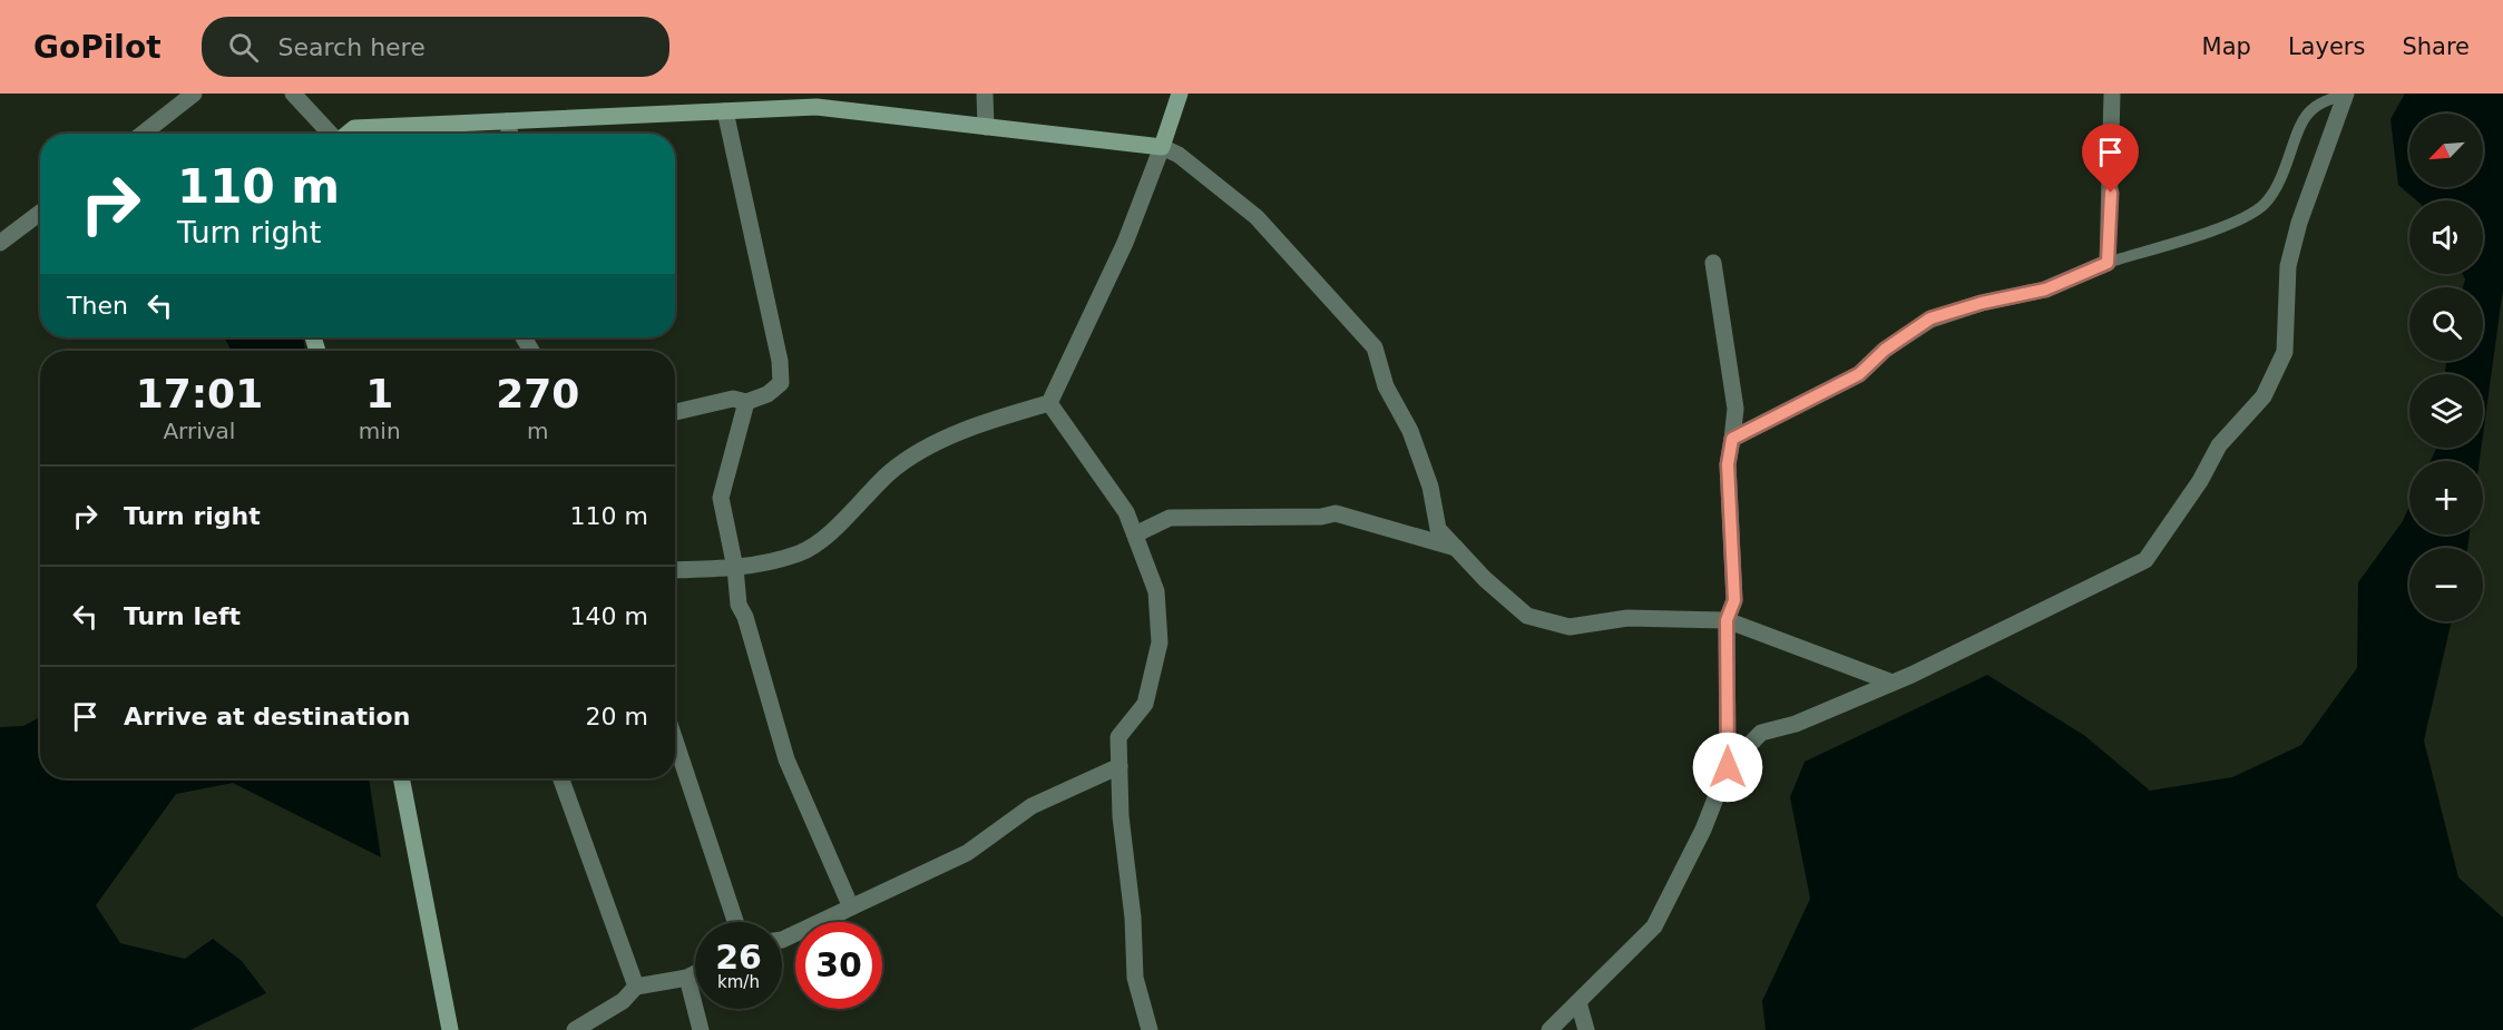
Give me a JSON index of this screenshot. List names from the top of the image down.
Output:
{
  "north": "bottom left",
  "page": {
    "header": "GoPilot",
    "search": "Search here",
    "nav": ["Map", "Layers", "Share"],
    "map_buttons": ["+", "−"],
    "turn": ["110 m", "Turn right"],
    "then": "Then",
    "eta": [
      "17:01",
      "Arrival",
      "1",
      "min",
      "270",
      "m"
    ],
    "list": [
      {
        "name": "Turn right",
        "value": "110 m"
      },
      {
        "name": "Turn left",
        "value": "140 m"
      },
      {
        "name": "Arrive at destination",
        "value": "20 m"
      }
    ],
    "speed": "26 km/h",
    "limit": "30"
  }
}
